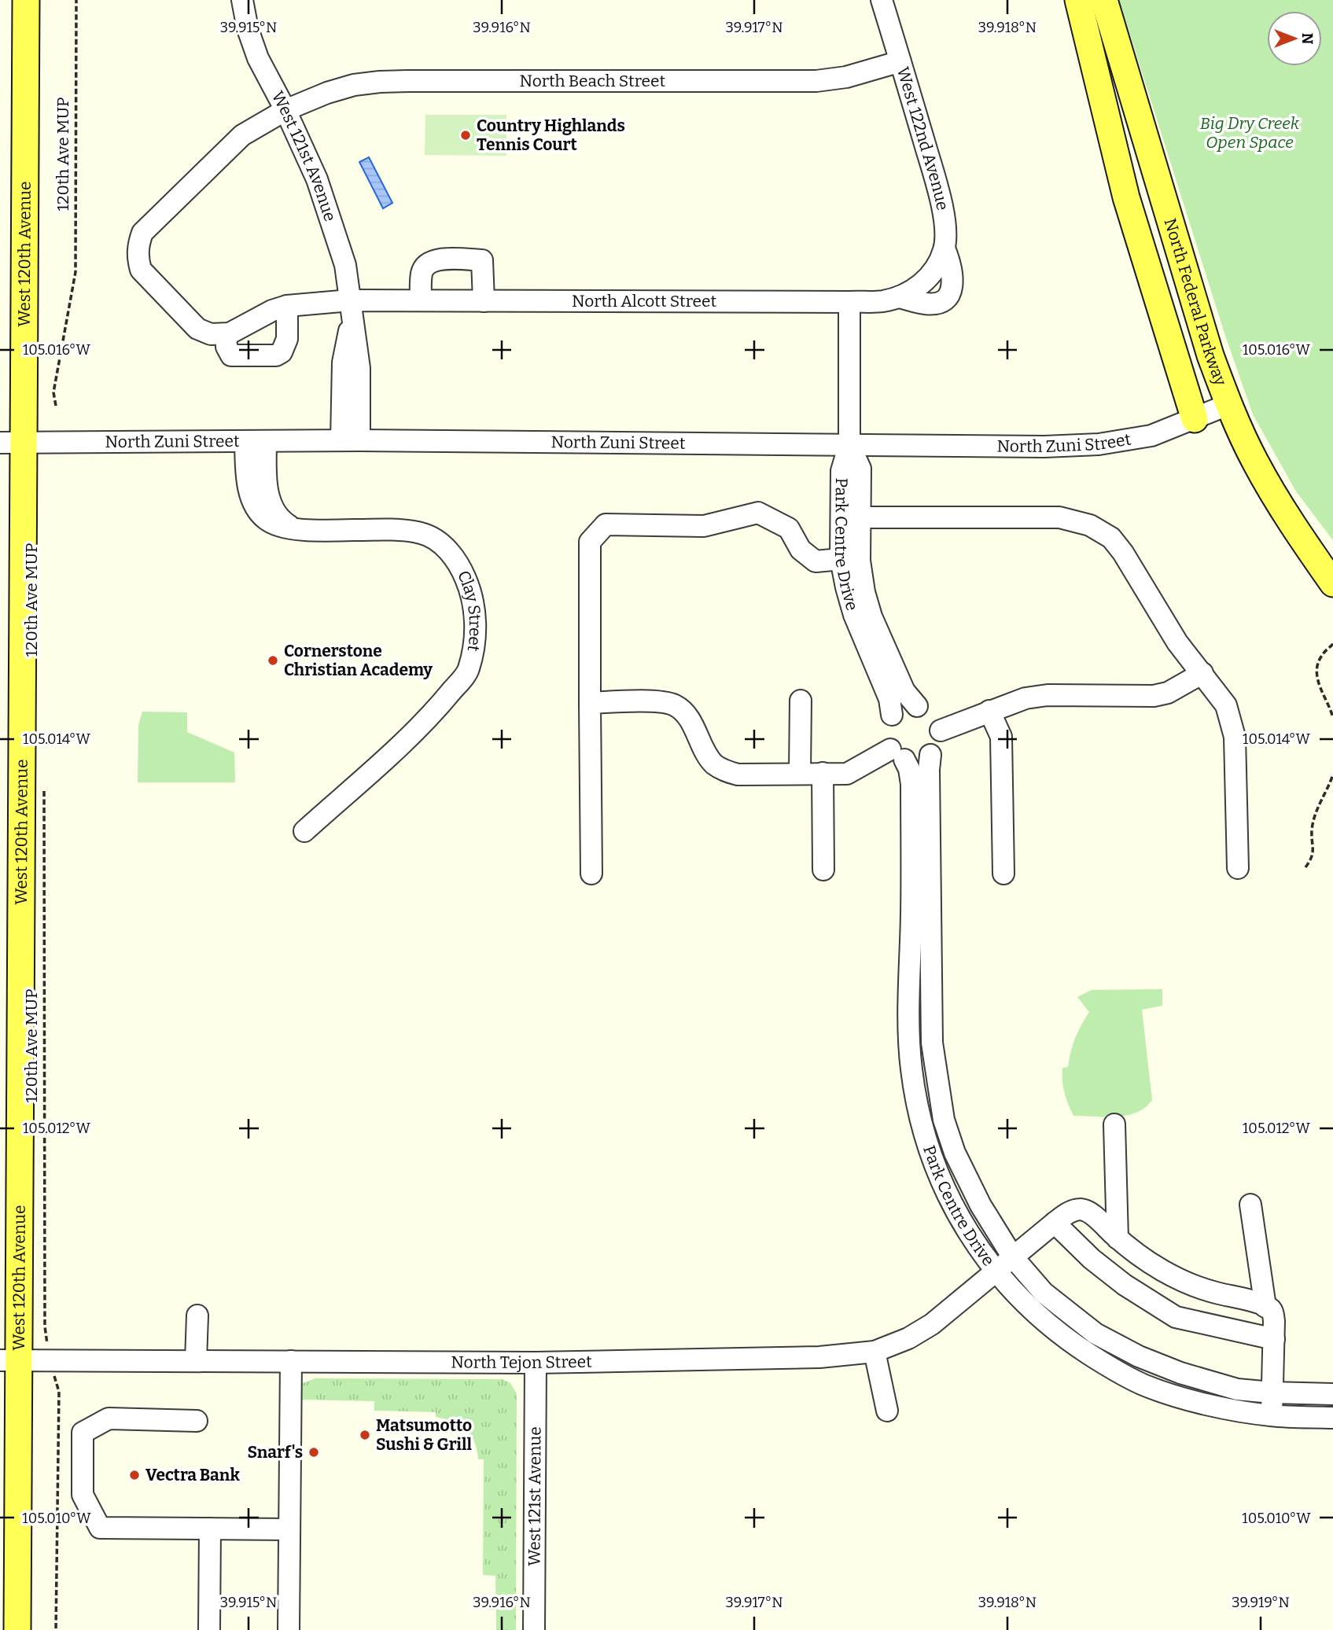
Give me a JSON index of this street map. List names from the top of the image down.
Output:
{
  "streets": {
    "main road": ["West 120th Avenue", "North Federal Parkway"],
    "street": [
      "North Beach Street",
      "West 122nd Avenue",
      "West 121st Avenue",
      "North Alcott Street",
      "North Zuni Street",
      "Park Centre Drive",
      "Clay Street",
      "North Tejon Street"
    ],
    "path": ["120th Ave MUP"]
  },
  "crossings": [
    ["North Beach Street", "West 122nd Avenue"],
    ["North Beach Street", "West 121st Avenue"],
    ["West 122nd Avenue", "North Alcott Street"],
    ["120th Ave MUP", "North Tejon Street"],
    ["West 121st Avenue", "North Alcott Street"],
    ["West 121st Avenue", "North Zuni Street"],
    ["West 121st Avenue", "North Tejon Street"],
    ["West 120th Avenue", "North Zuni Street"],
    ["West 120th Avenue", "North Tejon Street"],
    ["North Federal Parkway", "North Zuni Street"],
    ["North Zuni Street", "Park Centre Drive"],
    ["North Zuni Street", "Clay Street"],
    ["Park Centre Drive", "North Tejon Street"]
  ],
  "parks": ["Big Dry Creek Open Space"],
  "places": [
    "Country Highlands Tennis Court",
    "Cornerstone Christian Academy",
    "Matsumotto Sushi & Grill",
    "Snarf's",
    "Vectra Bank"
  ],
  "north": "right",
  "coordinates": [
    "39.915°N",
    "39.916°N",
    "39.917°N",
    "39.918°N",
    "105.016°W",
    "105.014°W",
    "105.012°W",
    "105.010°W",
    "39.919°N"
  ]
}
